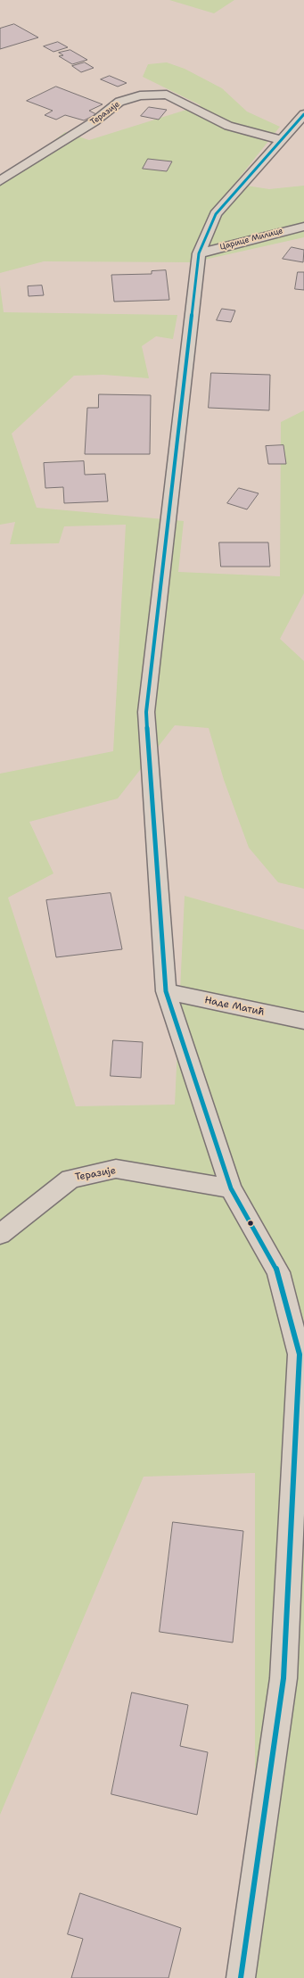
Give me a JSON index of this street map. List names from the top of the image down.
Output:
{
  "streets": {
    "street": ["Теразије", "Царице Милице", "Наде Матић"]
  }
}
